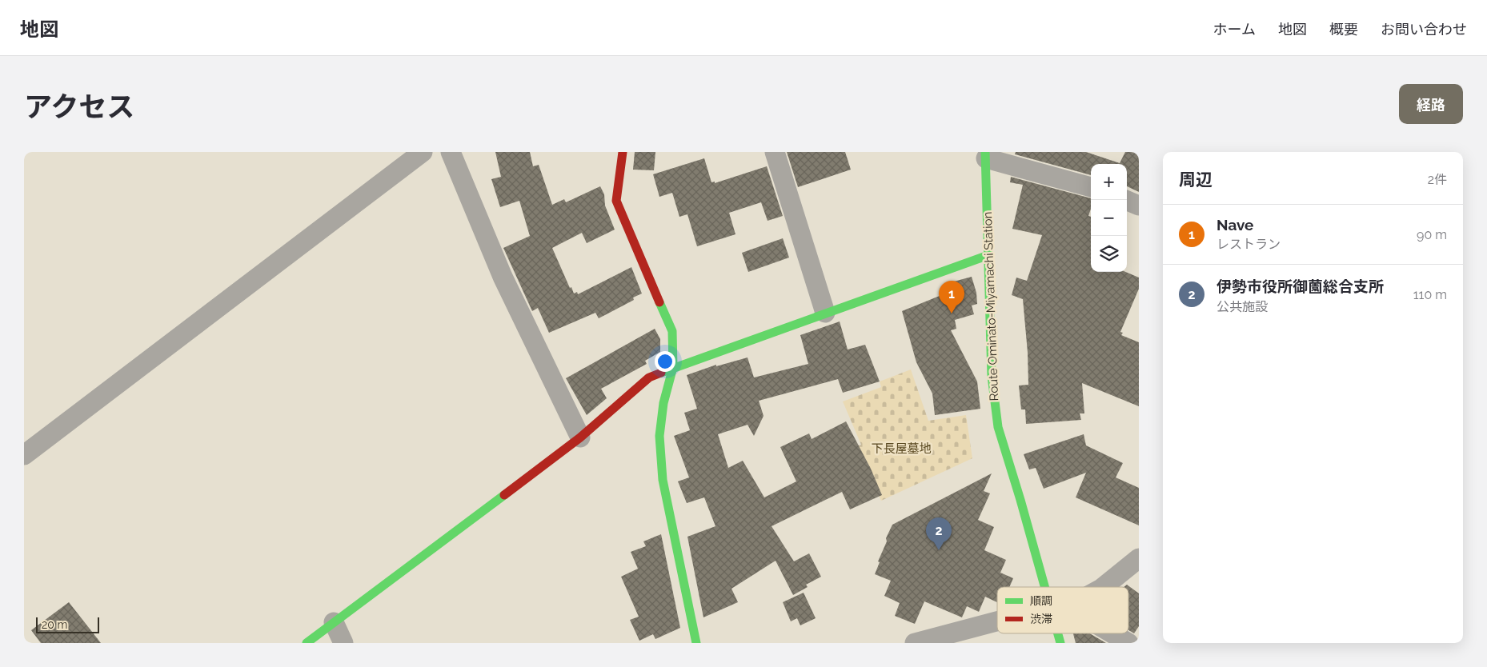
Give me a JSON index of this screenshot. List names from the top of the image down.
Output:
{
  "streets": {
    "street": ["Route Ominato-Miyamachi Station"]
  },
  "parks": ["下長屋墓地"],
  "legend": ["順調", "渋滞"],
  "scale_bar": "20 m",
  "page": {
    "header": "地図",
    "nav": [
      "ホーム",
      "地図",
      "概要",
      "お問い合わせ"
    ],
    "title": "アクセス",
    "buttons": "経路",
    "heading": ["周辺", "2件"],
    "map_buttons": ["+", "−"],
    "list": [
      {
        "mark": "1",
        "name": "Nave",
        "note": "レストラン",
        "value": "90 m"
      },
      {
        "mark": "2",
        "name": "伊勢市役所御薗総合支所",
        "note": "公共施設",
        "value": "110 m"
      }
    ],
    "pins": ["1", "2"],
    "scale": "20 m"
  }
}
